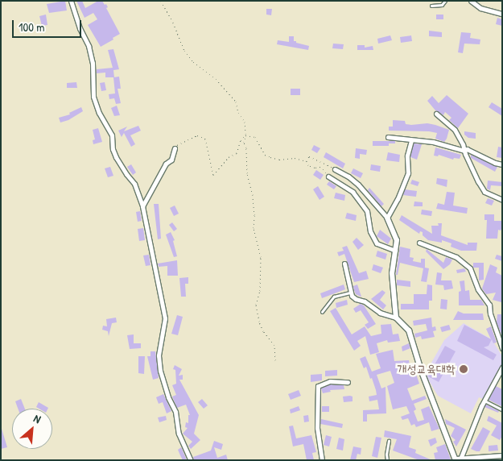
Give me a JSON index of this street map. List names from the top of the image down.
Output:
{
  "places": ["개성교육대학"],
  "scale_bar": "100 m",
  "north": "top right"
}
